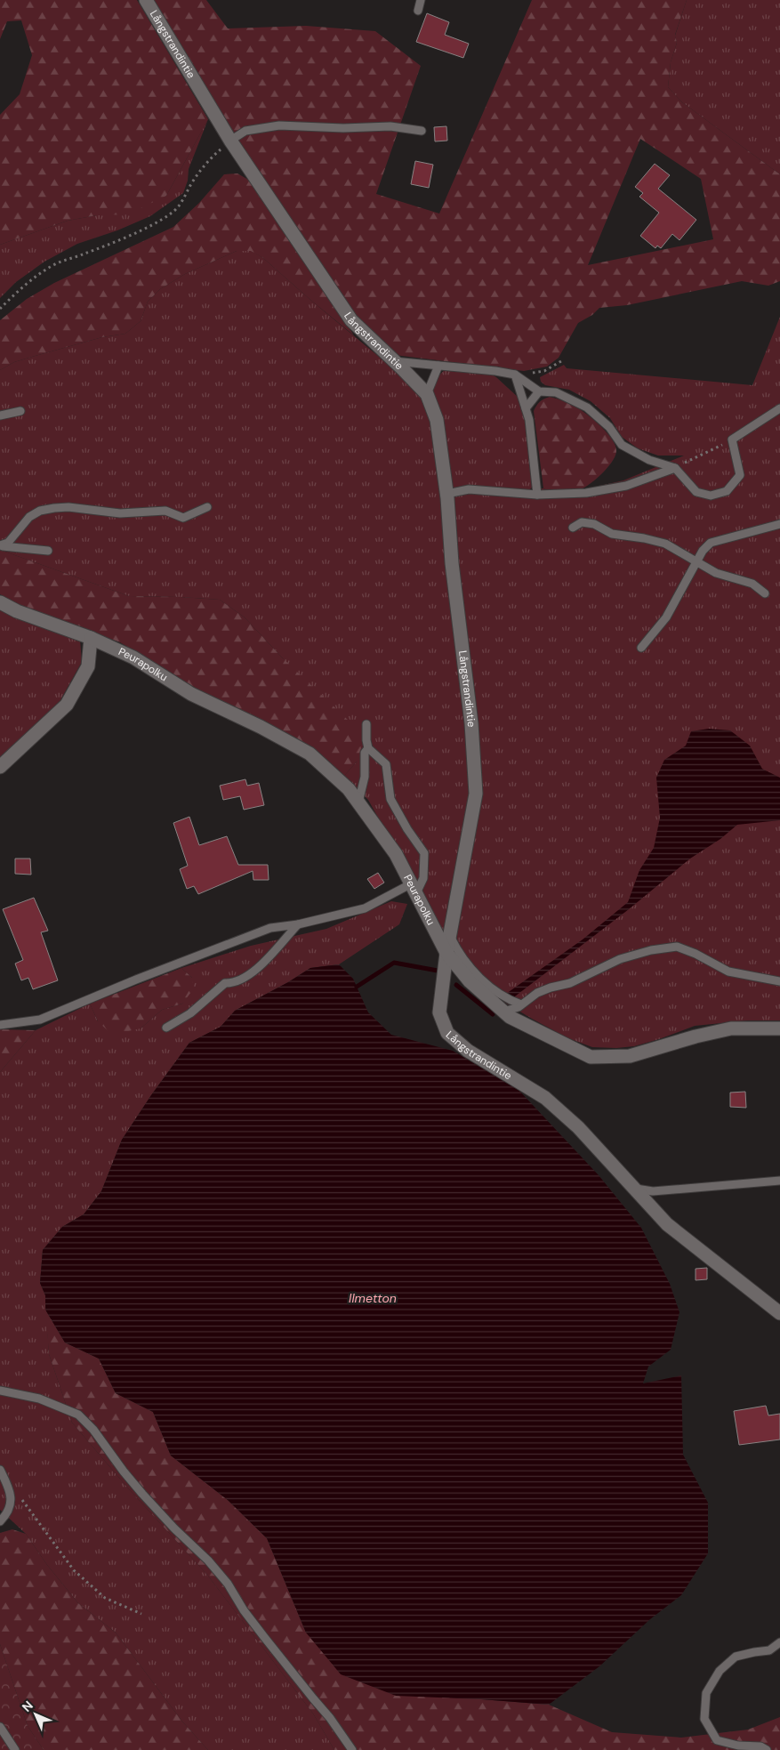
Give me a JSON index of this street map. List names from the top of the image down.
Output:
{
  "streets": {
    "street": ["Långstrandintie", "Peurapolku"]
  },
  "crossings": [
    ["Långstrandintie", "Peurapolku"]
  ],
  "water": ["Ilmetton"],
  "north": "top left"
}
